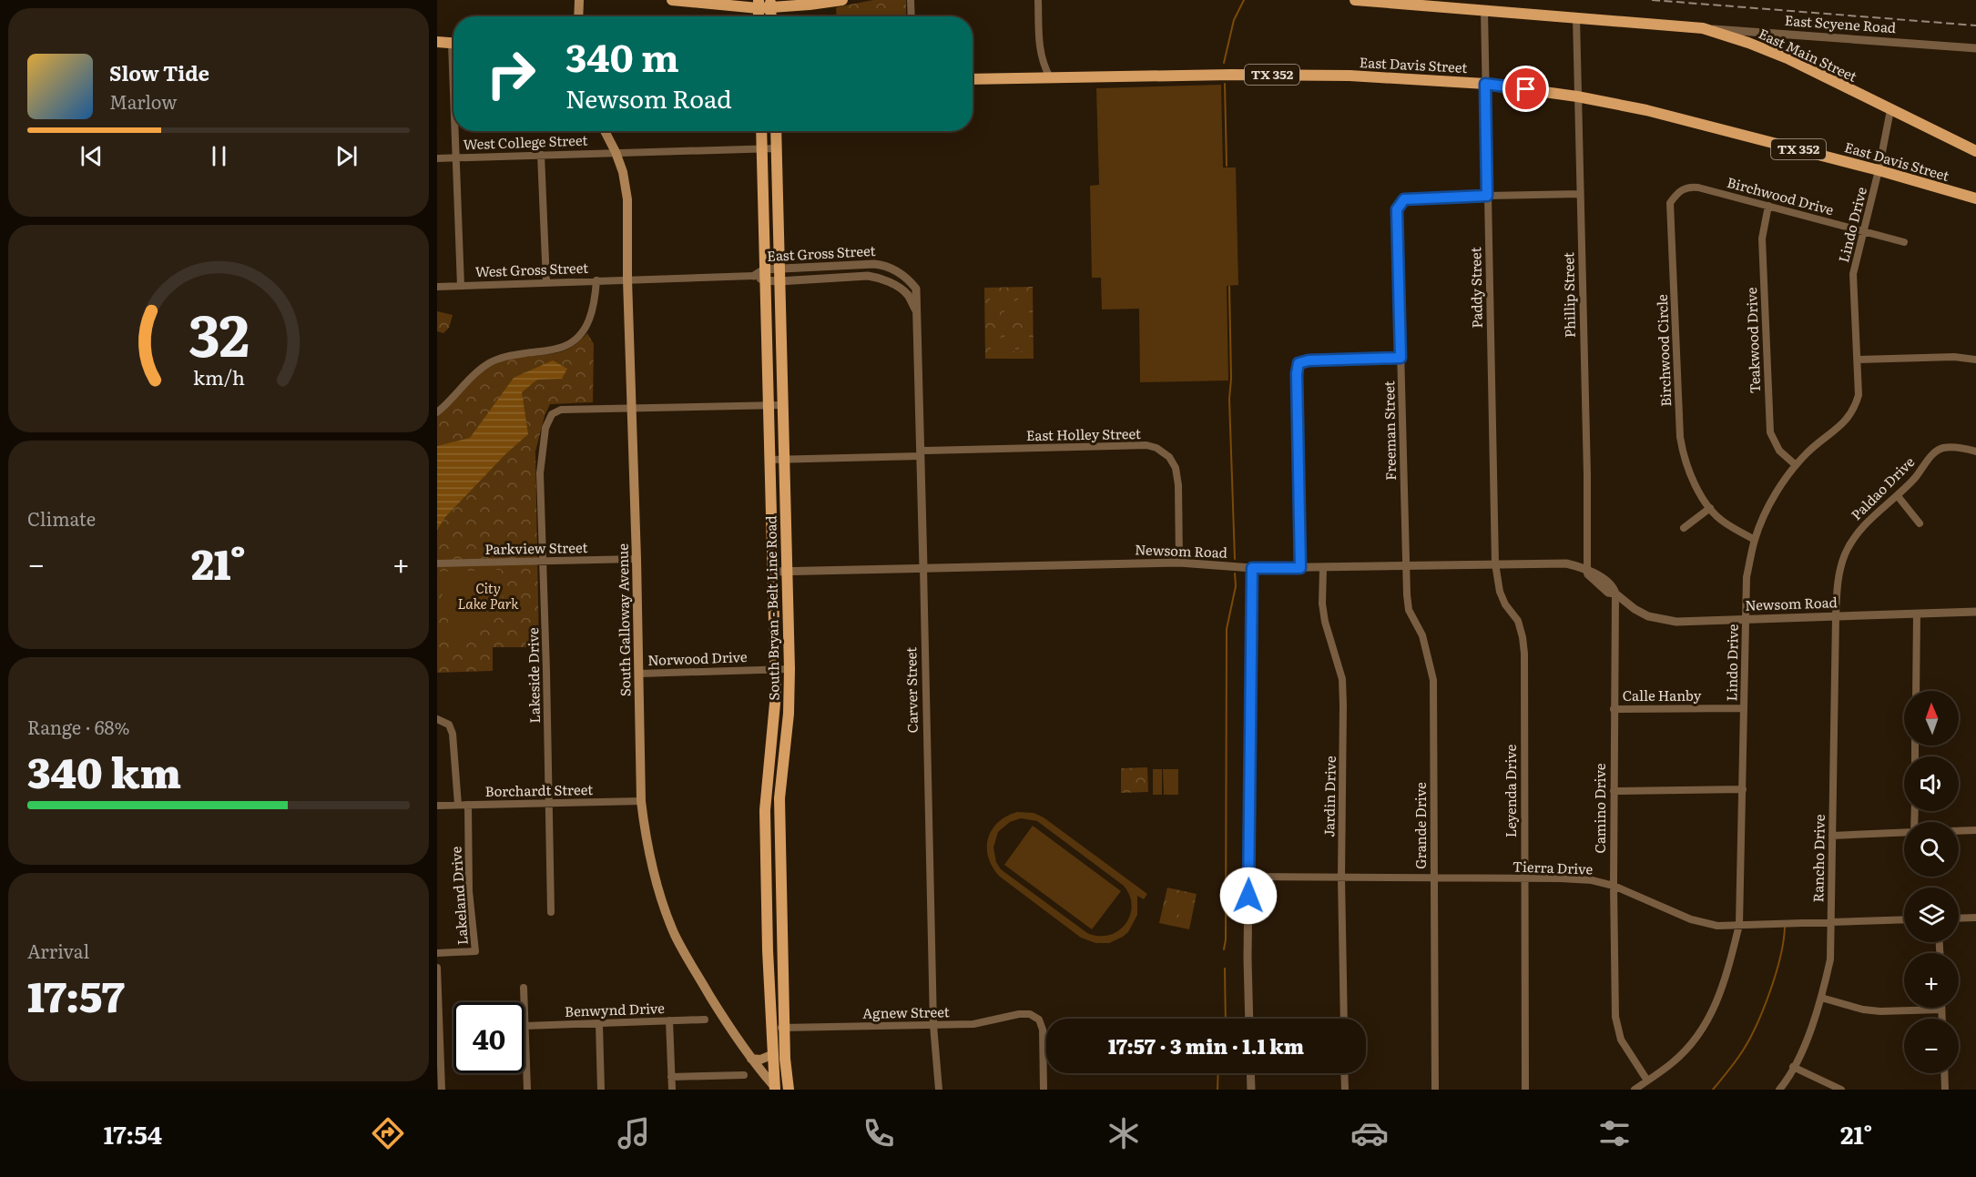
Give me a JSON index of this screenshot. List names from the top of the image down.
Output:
{
  "streets": {
    "main road": [
      "East Main Street",
      "East Davis Street",
      "TX 352",
      "South Bryan - Belt Line Road",
      "South Galloway Avenue"
    ],
    "street": [
      "East Scyene Road",
      "West College Street",
      "Birchwood Drive",
      "Lindo Drive",
      "East Gross Street",
      "West Gross Street",
      "Paddy Street",
      "Phillip Street",
      "Teakwood Drive",
      "Birchwood Circle",
      "Freeman Street",
      "East Holley Street",
      "Paldao Drive",
      "Parkview Street",
      "Newsom Road",
      "Norwood Drive",
      "Lakeside Drive",
      "Carver Street",
      "Calle Hanby",
      "Borchardt Street",
      "Leyenda Drive",
      "Jardin Drive",
      "Camino Drive",
      "Grande Drive",
      "Rancho Drive",
      "Tierra Drive",
      "Lakeland Drive",
      "Benwynd Drive",
      "Agnew Street"
    ]
  },
  "crossings": [
    ["East Scyene Road", "East Main Street"],
    ["East Main Street", "Lindo Drive"],
    ["East Main Street", "Paddy Street"],
    ["East Main Street", "Phillip Street"],
    ["East Davis Street", "Lindo Drive"],
    ["East Davis Street", "Paddy Street"],
    ["East Davis Street", "Phillip Street"],
    ["West College Street", "South Bryan - Belt Line Road"],
    ["West College Street", "South Galloway Avenue"],
    ["Birchwood Drive", "Lindo Drive"],
    ["Birchwood Drive", "Teakwood Drive"],
    ["Birchwood Drive", "Birchwood Circle"],
    ["Lindo Drive", "Teakwood Drive"],
    ["Lindo Drive", "Birchwood Circle"],
    ["Lindo Drive", "Newsom Road"],
    ["Lindo Drive", "Calle Hanby"],
    ["Lindo Drive", "Camino Drive"],
    ["Lindo Drive", "Tierra Drive"],
    ["East Gross Street", "West Gross Street"],
    ["East Gross Street", "South Bryan - Belt Line Road"],
    ["East Gross Street", "South Galloway Avenue"],
    ["East Gross Street", "Carver Street"],
    ["West Gross Street", "South Galloway Avenue"],
    ["Paddy Street", "Freeman Street"],
    ["Paddy Street", "Newsom Road"],
    ["Paddy Street", "Leyenda Drive"],
    ["Phillip Street", "Newsom Road"],
    ["Freeman Street", "Newsom Road"],
    ["Freeman Street", "Grande Drive"],
    ["East Holley Street", "Newsom Road"],
    ["East Holley Street", "South Bryan - Belt Line Road"],
    ["East Holley Street", "Carver Street"],
    ["Paldao Drive", "Newsom Road"],
    ["Paldao Drive", "Rancho Drive"],
    ["Parkview Street", "South Galloway Avenue"],
    ["Parkview Street", "Lakeside Drive"],
    ["Newsom Road", "South Bryan - Belt Line Road"],
    ["Newsom Road", "Carver Street"],
    ["Newsom Road", "Leyenda Drive"],
    ["Newsom Road", "Jardin Drive"],
    ["Newsom Road", "Camino Drive"],
    ["Newsom Road", "Grande Drive"],
    ["Newsom Road", "Rancho Drive"],
    ["South Bryan - Belt Line Road", "South Galloway Avenue"],
    ["South Bryan - Belt Line Road", "Norwood Drive"],
    ["South Bryan - Belt Line Road", "Agnew Street"],
    ["South Galloway Avenue", "Norwood Drive"],
    ["South Galloway Avenue", "Lakeside Drive"],
    ["South Galloway Avenue", "Borchardt Street"],
    ["Lakeside Drive", "Borchardt Street"],
    ["Carver Street", "Agnew Street"],
    ["Calle Hanby", "Camino Drive"],
    ["Borchardt Street", "Lakeland Drive"],
    ["Leyenda Drive", "Tierra Drive"],
    ["Jardin Drive", "Tierra Drive"],
    ["Camino Drive", "Tierra Drive"],
    ["Grande Drive", "Tierra Drive"],
    ["Rancho Drive", "Tierra Drive"]
  ],
  "parks": ["City Lake Park"],
  "north": "top",
  "page": {
    "turn": ["340 m", "Newsom Road"],
    "song": ["Slow Tide", "Marlow"],
    "tile": [
      "Climate",
      ["Range · 68%", "340 km"],
      ["Arrival", "17:57"]
    ],
    "heat": ["−", "21°", "+"],
    "map_buttons": ["+", "−"],
    "limit": "40",
    "trip": "17:57 · 3 min · 1.1 km",
    "tabs": ["17:54", "21°"],
    "gauge": ["32", "km/h"]
  }
}
